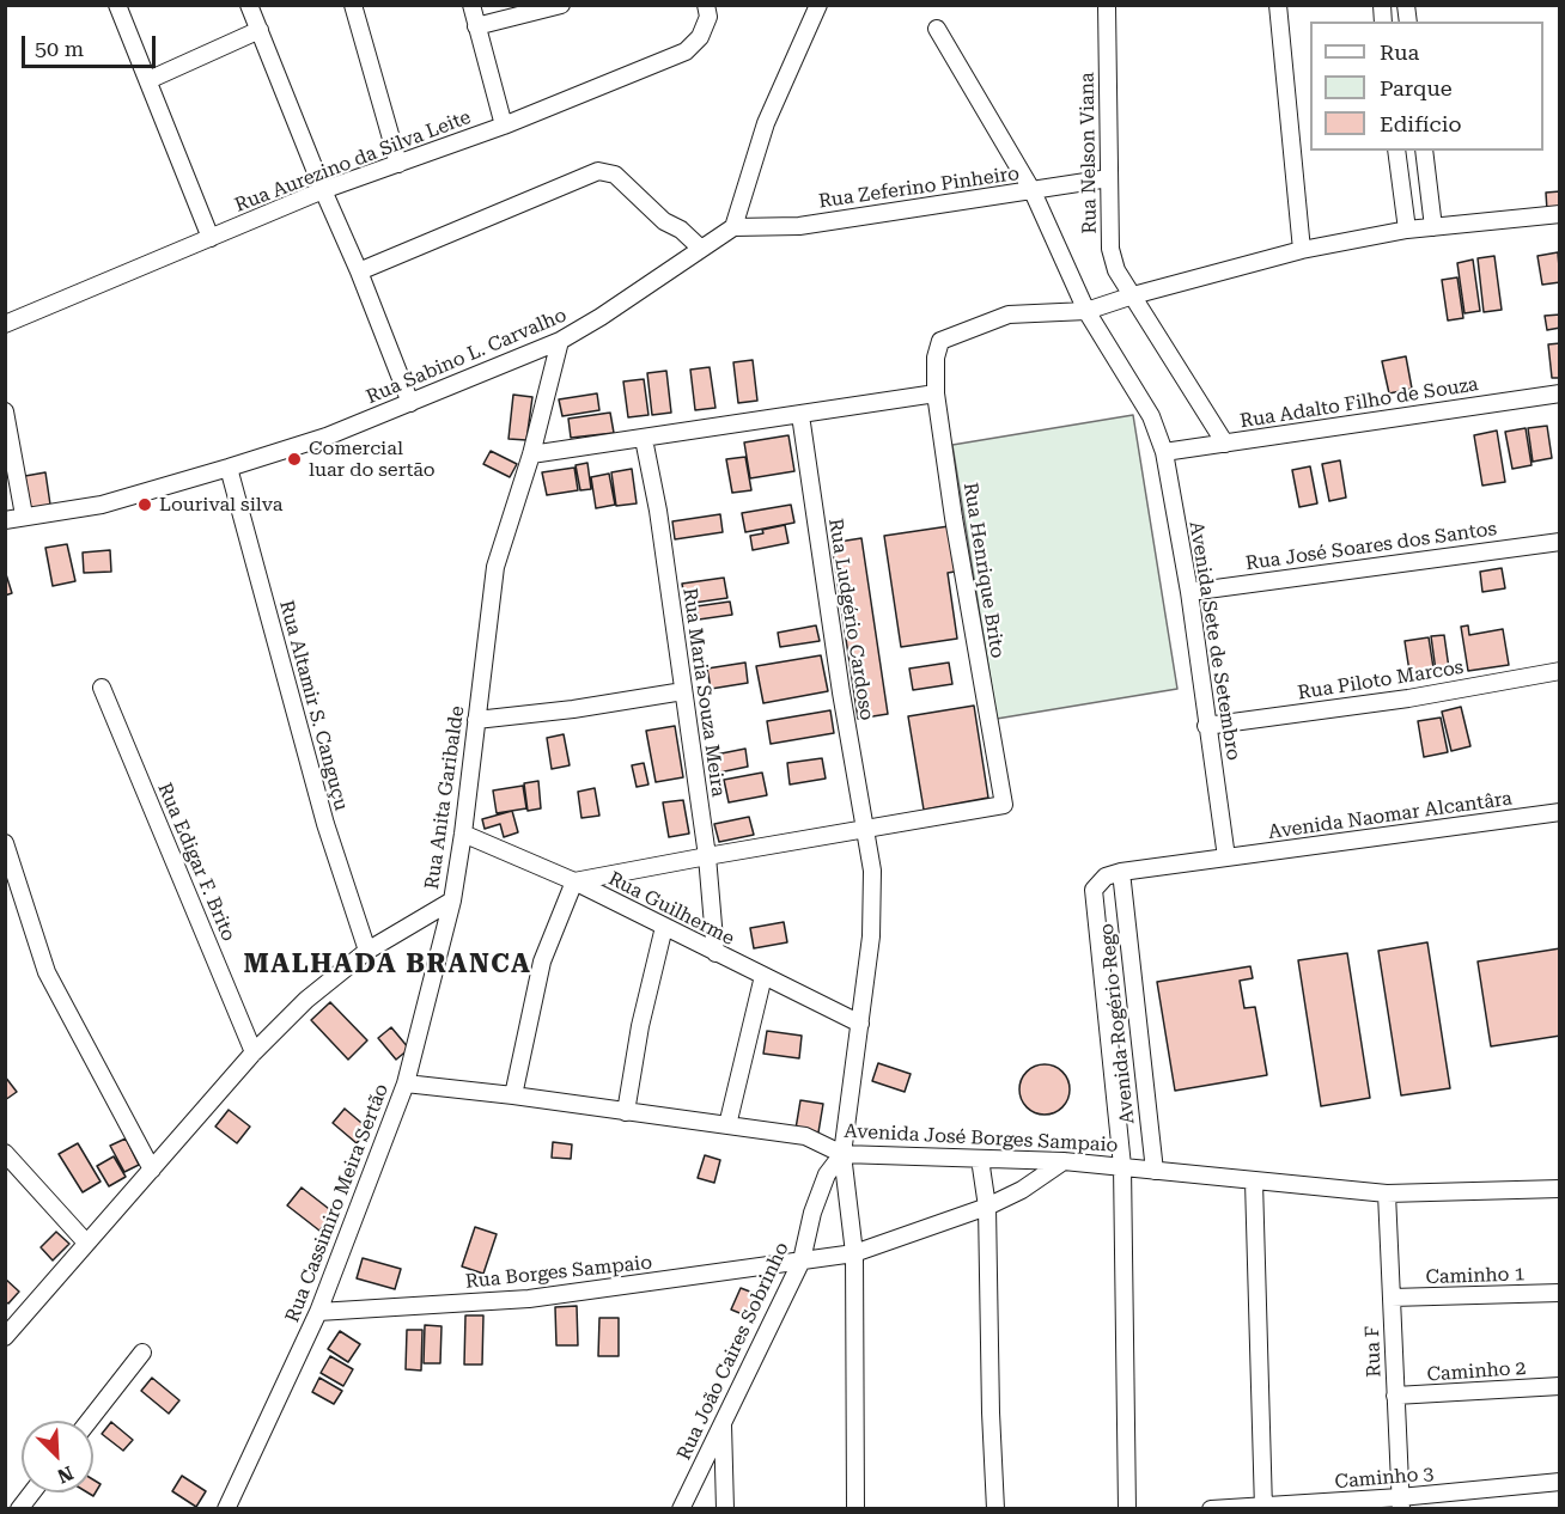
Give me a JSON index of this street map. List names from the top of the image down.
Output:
{
  "streets": {
    "street": [
      "Rua Nelson Viana",
      "Rua Aurezino da Silva Leite",
      "Rua Zeferino Pinheiro",
      "Rua Sabino L. Carvalho",
      "Rua Adalto Filho de Souza",
      "Rua José Soares dos Santos",
      "Rua Henrique Brito",
      "Rua Ludgério Cardoso",
      "Avenida Sete de Setembro",
      "Rua Piloto Marcos",
      "Rua Maria Souza Meira",
      "Rua Altamir S. Canguçu",
      "Rua Anita Garibalde",
      "Avenida Naomar Alcantâra",
      "Rua Edigar F. Brito",
      "Rua Guilherme",
      "Avenida Rogério Rego",
      "Avenida José Borges Sampaio",
      "Rua Cassimiro Meira Sertão",
      "Rua Borges Sampaio",
      "Caminho 1",
      "Rua João Caires Sobrinho",
      "Rua F",
      "Caminho 2",
      "Caminho 3"
    ]
  },
  "crossings": [
    ["Rua Nelson Viana", "Rua Zeferino Pinheiro"],
    ["Rua Nelson Viana", "Rua Adalto Filho de Souza"],
    ["Rua Zeferino Pinheiro", "Rua Sabino L. Carvalho"],
    ["Rua Zeferino Pinheiro", "Avenida Sete de Setembro"],
    ["Rua Sabino L. Carvalho", "Rua Altamir S. Canguçu"],
    ["Rua Sabino L. Carvalho", "Rua Anita Garibalde"],
    ["Rua Adalto Filho de Souza", "Avenida Sete de Setembro"],
    ["Rua José Soares dos Santos", "Avenida Sete de Setembro"],
    ["Rua Henrique Brito", "Rua Ludgério Cardoso"],
    ["Rua Henrique Brito", "Avenida Sete de Setembro"],
    ["Rua Henrique Brito", "Rua João Caires Sobrinho"],
    ["Rua Ludgério Cardoso", "Rua João Caires Sobrinho"],
    ["Avenida Sete de Setembro", "Rua Piloto Marcos"],
    ["Avenida Sete de Setembro", "Avenida Naomar Alcantâra"],
    ["Rua Maria Souza Meira", "Rua Guilherme"],
    ["Rua Altamir S. Canguçu", "Rua Anita Garibalde"],
    ["Rua Anita Garibalde", "Rua Edigar F. Brito"],
    ["Rua Anita Garibalde", "Rua Guilherme"],
    ["Rua Anita Garibalde", "Rua Cassimiro Meira Sertão"],
    ["Rua Guilherme", "Rua João Caires Sobrinho"],
    ["Avenida Rogério Rego", "Avenida José Borges Sampaio"],
    ["Avenida José Borges Sampaio", "Rua Cassimiro Meira Sertão"],
    ["Avenida José Borges Sampaio", "Rua Borges Sampaio"],
    ["Avenida José Borges Sampaio", "Rua João Caires Sobrinho"],
    ["Avenida José Borges Sampaio", "Rua F"],
    ["Rua Cassimiro Meira Sertão", "Rua Borges Sampaio"],
    ["Rua Borges Sampaio", "Rua João Caires Sobrinho"],
    ["Caminho 1", "Rua F"],
    ["Rua F", "Caminho 2"],
    ["Rua F", "Caminho 3"]
  ],
  "districts": ["MALHADA BRANCA"],
  "places": ["Comercial luar do sertão", "Lourival silva"],
  "legend": ["Rua", "Parque", "Edifício"],
  "scale_bar": "50 m",
  "north": "bottom right"
}
